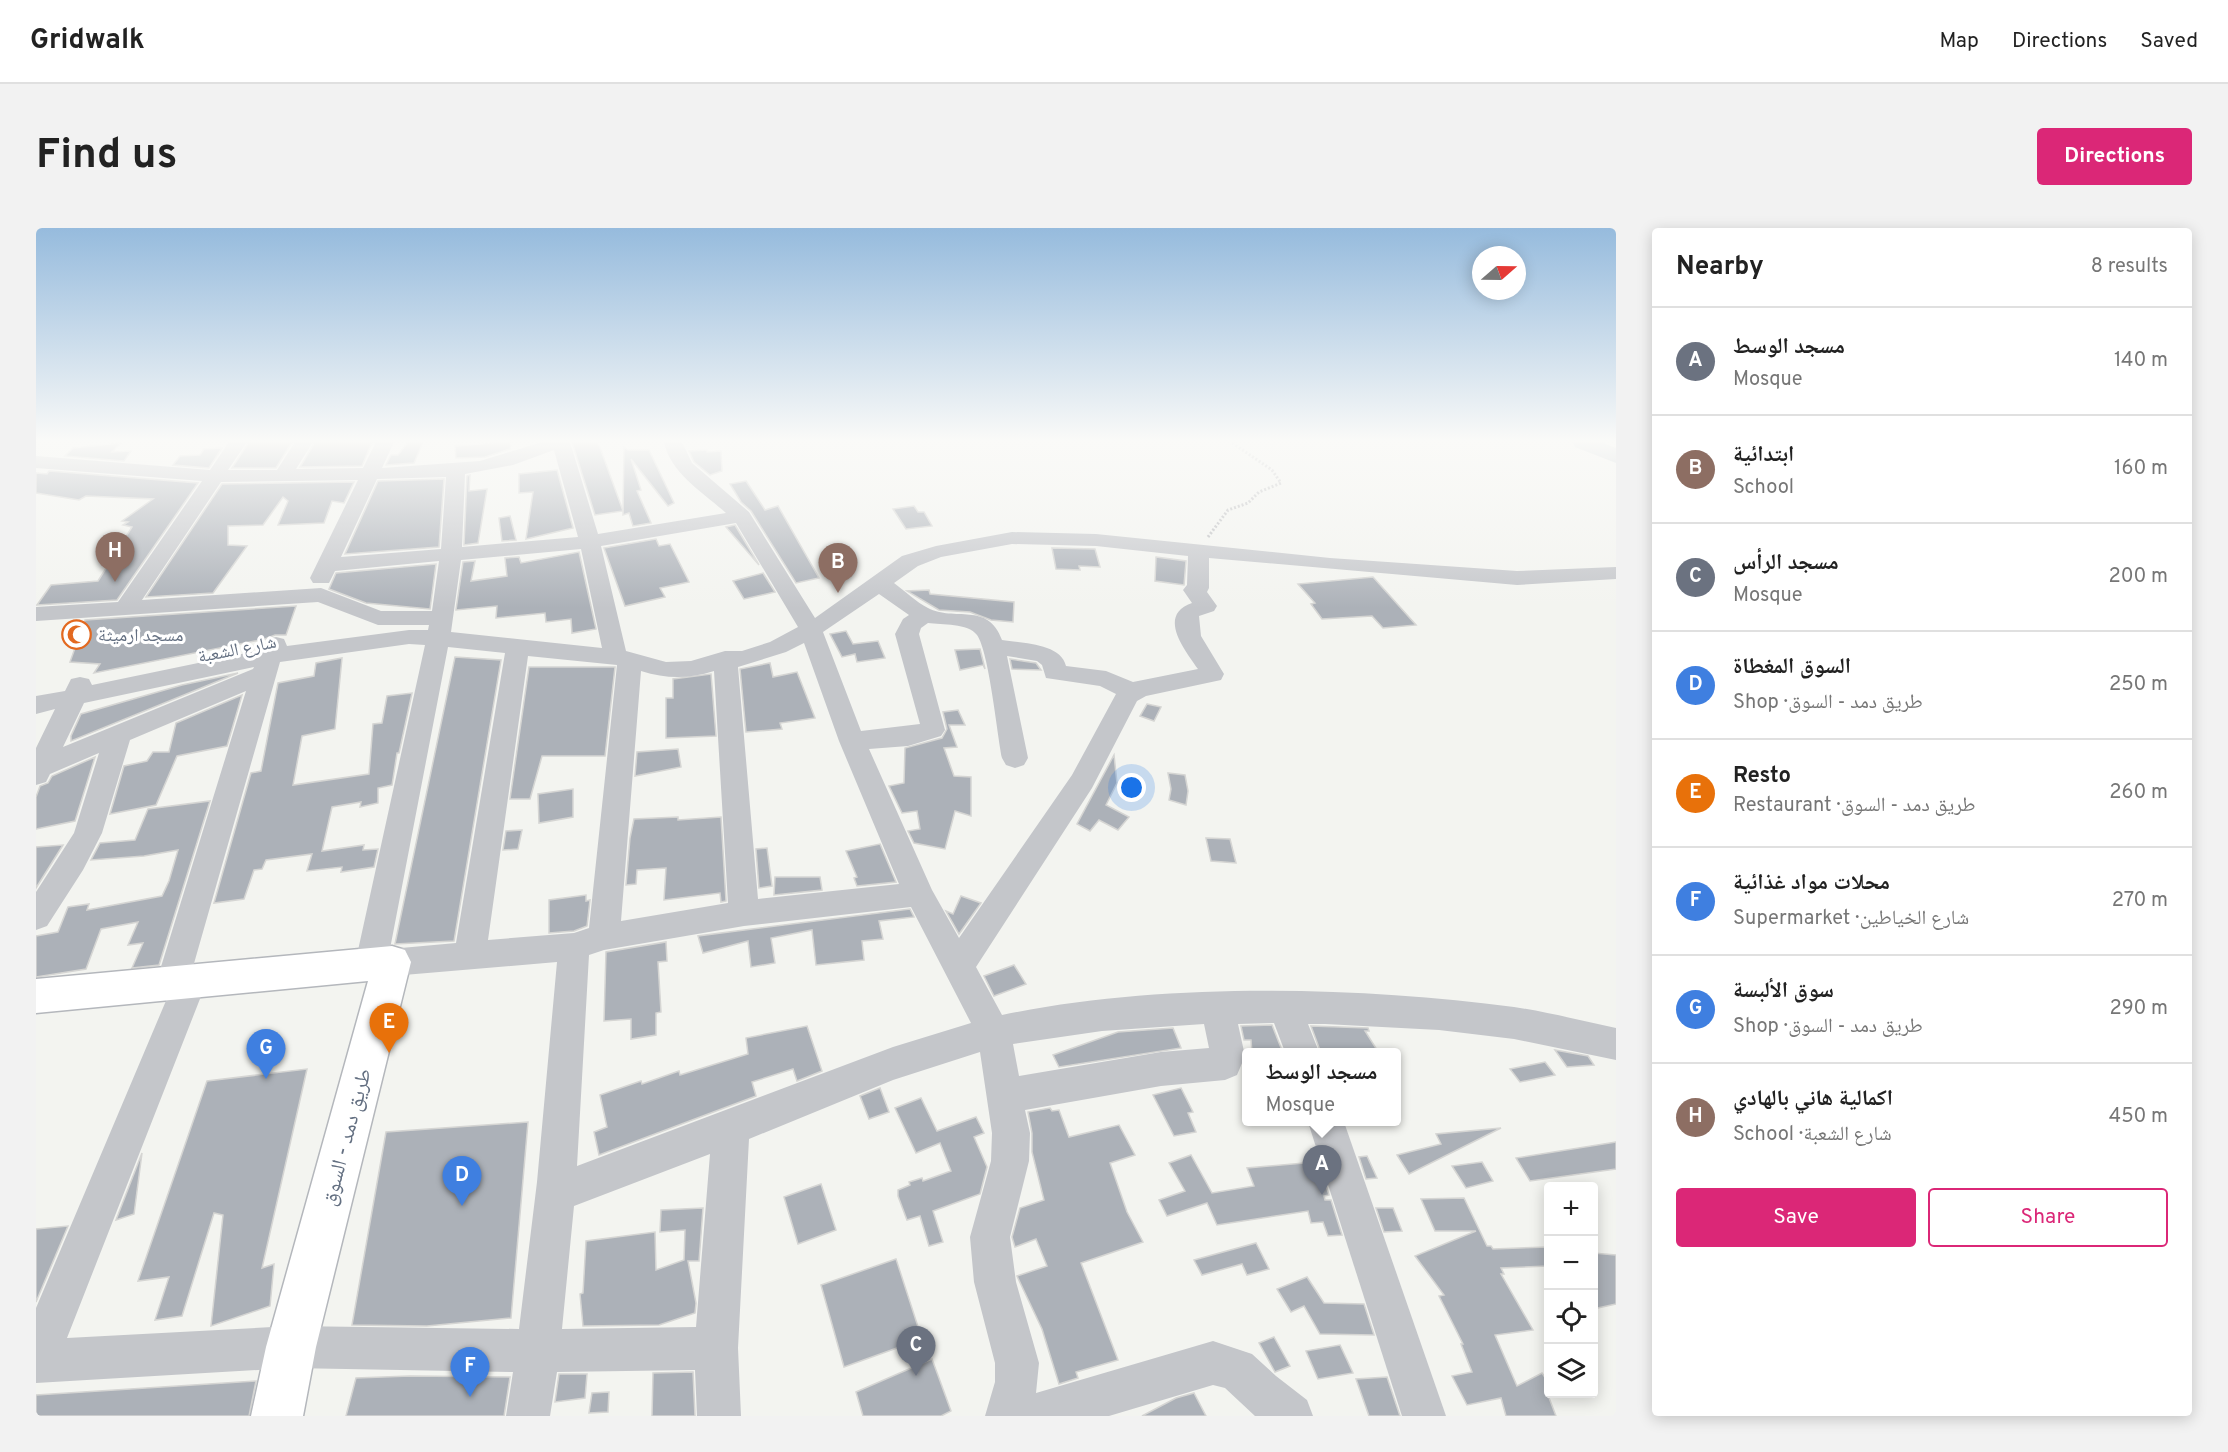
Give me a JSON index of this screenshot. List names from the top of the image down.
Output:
{
  "streets": {
    "main road": ["طريق دمد - السوق"],
    "street": ["شارع الشعبة"]
  },
  "places": {
    "mosque": ["مسجد ارميثة"]
  },
  "north": "right",
  "page": {
    "header": "Gridwalk",
    "nav": ["Map", "Directions", "Saved"],
    "buttons": [
      "Directions",
      ["Save", "Share"]
    ],
    "title": "Find us",
    "heading": ["Nearby", "8 results"],
    "list": [
      {
        "mark": "A",
        "name": "مسجد الوسط",
        "note": "Mosque",
        "value": "140 m"
      },
      {
        "mark": "B",
        "name": "ابتدائية",
        "note": "School",
        "value": "160 m"
      },
      {
        "mark": "C",
        "name": "مسجد الرأس",
        "note": "Mosque",
        "value": "200 m"
      },
      {
        "mark": "D",
        "name": "السوق المغطاة",
        "note": "Shop · طريق دمد - السوق",
        "value": "250 m"
      },
      {
        "mark": "E",
        "name": "Resto",
        "note": "Restaurant · طريق دمد - السوق",
        "value": "260 m"
      },
      {
        "mark": "F",
        "name": "محلات مواد غذائية",
        "note": "Supermarket · شارع الخياطين",
        "value": "270 m"
      },
      {
        "mark": "G",
        "name": "سوق الألبسة",
        "note": "Shop · طريق دمد - السوق",
        "value": "290 m"
      },
      {
        "mark": "H",
        "name": "اكمالية هاني بالهادي",
        "note": "School · شارع الشعبة",
        "value": "450 m"
      }
    ],
    "pins": [
      "H",
      "B",
      "E",
      "G",
      "A",
      "D",
      "C",
      "F"
    ],
    "popup": ["مسجد الوسط", "Mosque"],
    "map_buttons": ["+", "−"]
  }
}
